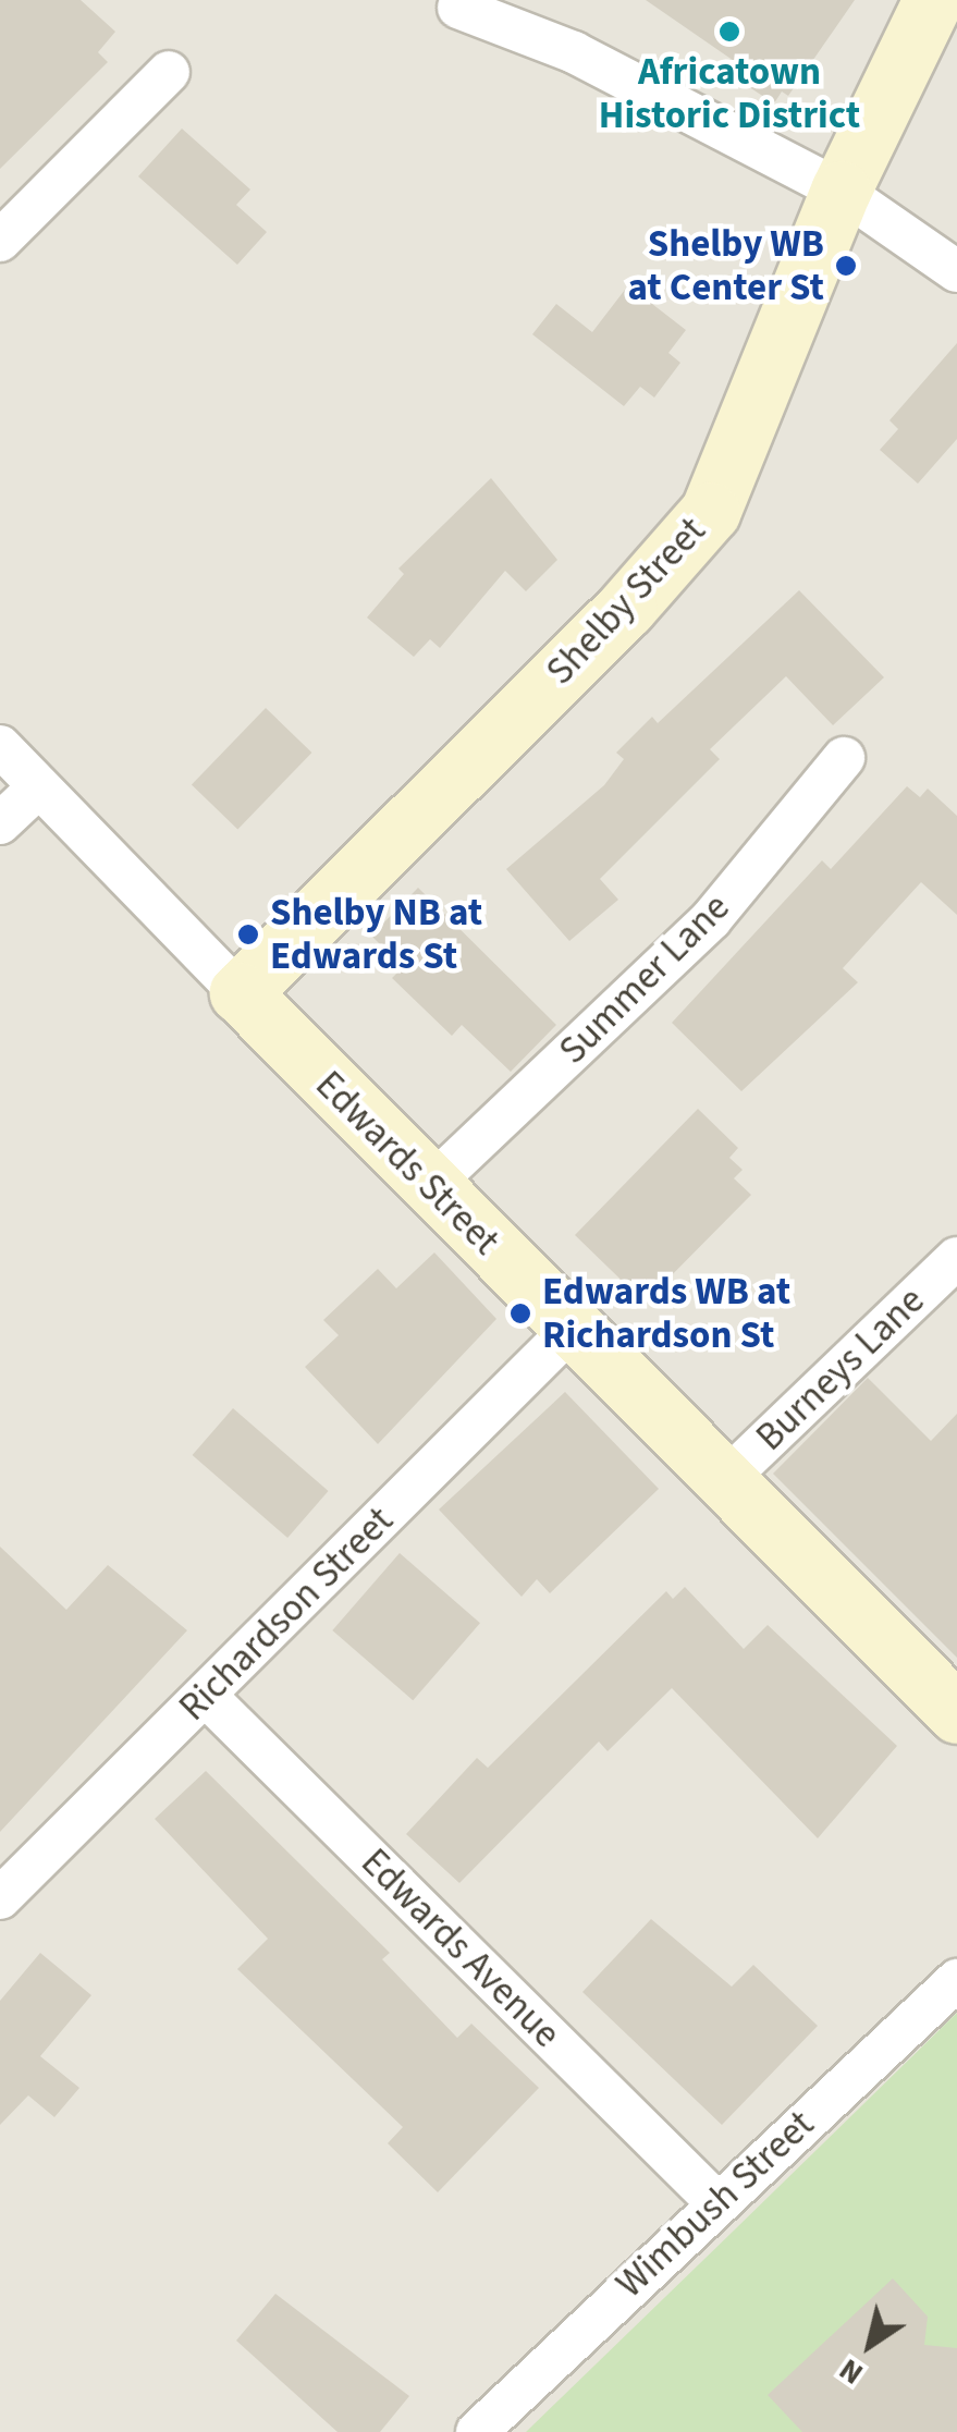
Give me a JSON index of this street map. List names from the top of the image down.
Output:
{
  "streets": {
    "street": [
      "Shelby Street",
      "Summer Lane",
      "Edwards Street",
      "Burneys Lane",
      "Richardson Street",
      "Edwards Avenue",
      "Wimbush Street"
    ]
  },
  "crossings": [
    ["Shelby Street", "Edwards Street"],
    ["Summer Lane", "Edwards Street"],
    ["Edwards Street", "Burneys Lane"],
    ["Edwards Street", "Richardson Street"],
    ["Richardson Street", "Edwards Avenue"],
    ["Edwards Avenue", "Wimbush Street"]
  ],
  "places": [
    "Africatown Historic District",
    "Shelby WB at Center St",
    "Shelby NB at Edwards St",
    "Edwards WB at Richardson St"
  ],
  "north": "bottom left"
}
